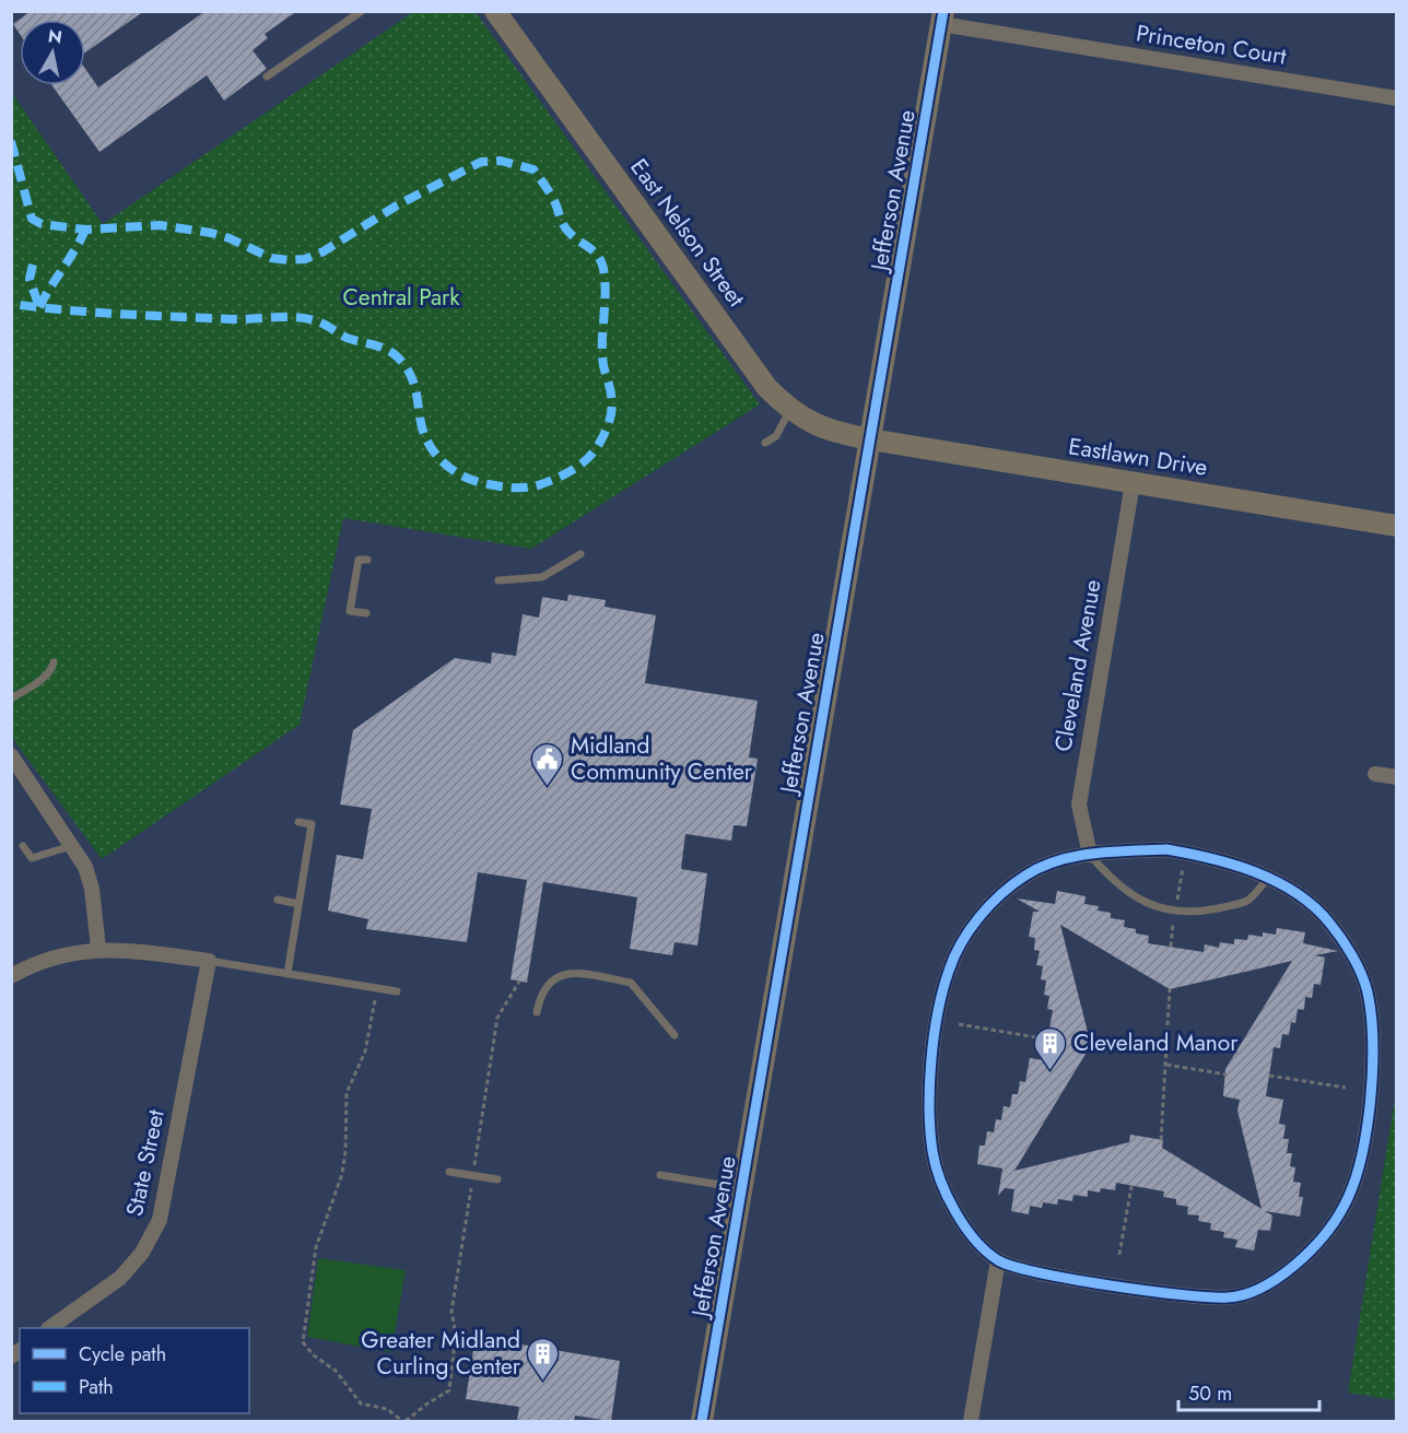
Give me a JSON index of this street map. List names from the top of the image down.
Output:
{
  "streets": {
    "street": [
      "Princeton Court",
      "Jefferson Avenue",
      "East Nelson Street",
      "Eastlawn Drive",
      "Cleveland Avenue",
      "State Street"
    ]
  },
  "crossings": [
    ["Princeton Court", "Jefferson Avenue"],
    ["Jefferson Avenue", "East Nelson Street"],
    ["Jefferson Avenue", "Eastlawn Drive"],
    ["East Nelson Street", "Eastlawn Drive"],
    ["Eastlawn Drive", "Cleveland Avenue"]
  ],
  "parks": ["Central Park"],
  "places": {
    "public building": ["Midland Community Center"],
    "building": ["Cleveland Manor", "Greater Midland Curling Center"]
  },
  "legend": ["Cycle path", "Path"],
  "scale_bar": "50 m",
  "north": "top"
}
